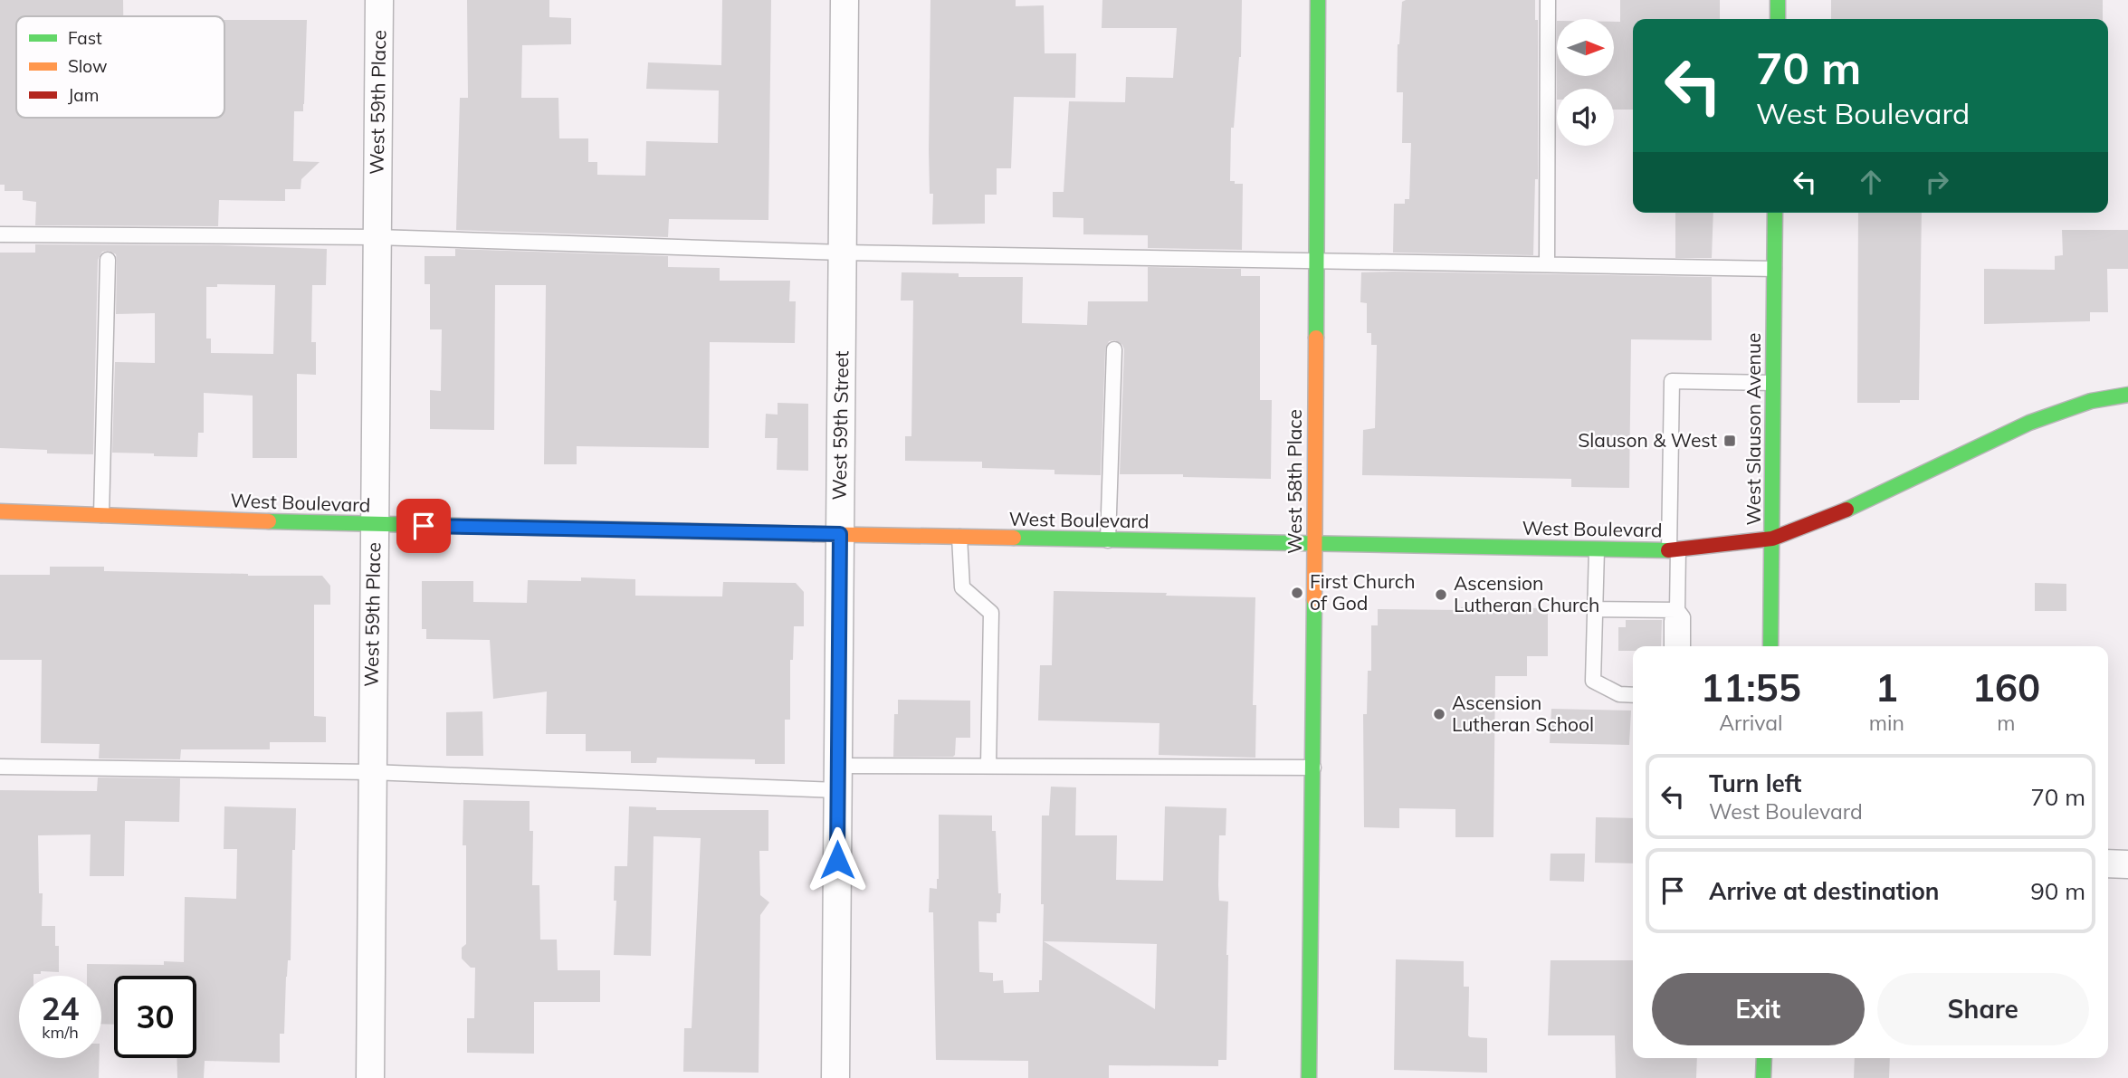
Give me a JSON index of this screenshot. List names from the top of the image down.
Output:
{
  "streets": {
    "main road": ["West Slauson Avenue", "West 58th Place", "West Boulevard"],
    "street": ["West 59th Place", "West 59th Street"]
  },
  "crossings": [
    ["West 59th Place", "West Boulevard"],
    ["West 59th Street", "West Boulevard"],
    ["West Slauson Avenue", "West Boulevard"],
    ["West 58th Place", "West Boulevard"]
  ],
  "places": {
    "transit": ["Slauson & West"],
    "other": ["First Church of God", "Ascension Lutheran Church", "Ascension Lutheran School"]
  },
  "legend": ["Fast", "Slow", "Jam"],
  "north": "right",
  "page": {
    "turn": ["70 m", "West Boulevard"],
    "eta": [
      "11:55",
      "Arrival",
      "1",
      "min",
      "160",
      "m"
    ],
    "list": [
      {
        "name": "Turn left",
        "note": "West Boulevard",
        "value": "70 m"
      },
      {
        "name": "Arrive at destination",
        "value": "90 m"
      }
    ],
    "buttons": ["Exit", "Share"],
    "speed": "24 km/h",
    "limit": "30"
  }
}
